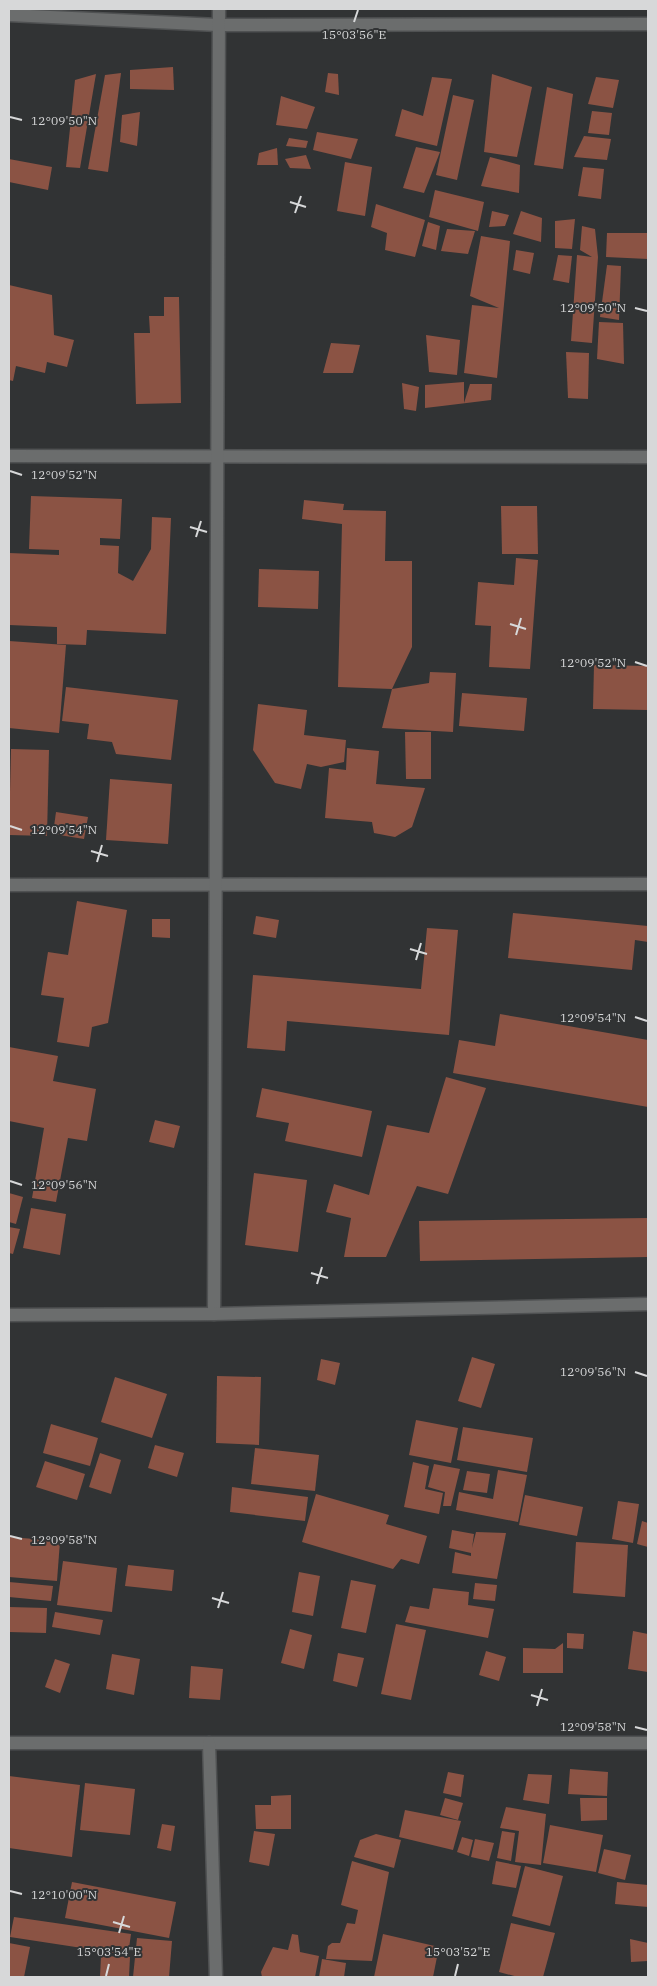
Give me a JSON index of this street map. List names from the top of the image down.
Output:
{
  "coordinates": [
    "15°03'56\"E",
    "12°09'50\"N",
    "12°09'52\"N",
    "12°09'54\"N",
    "12°09'56\"N",
    "12°09'58\"N",
    "12°10'00\"N",
    "15°03'54\"E",
    "15°03'52\"E"
  ]
}
